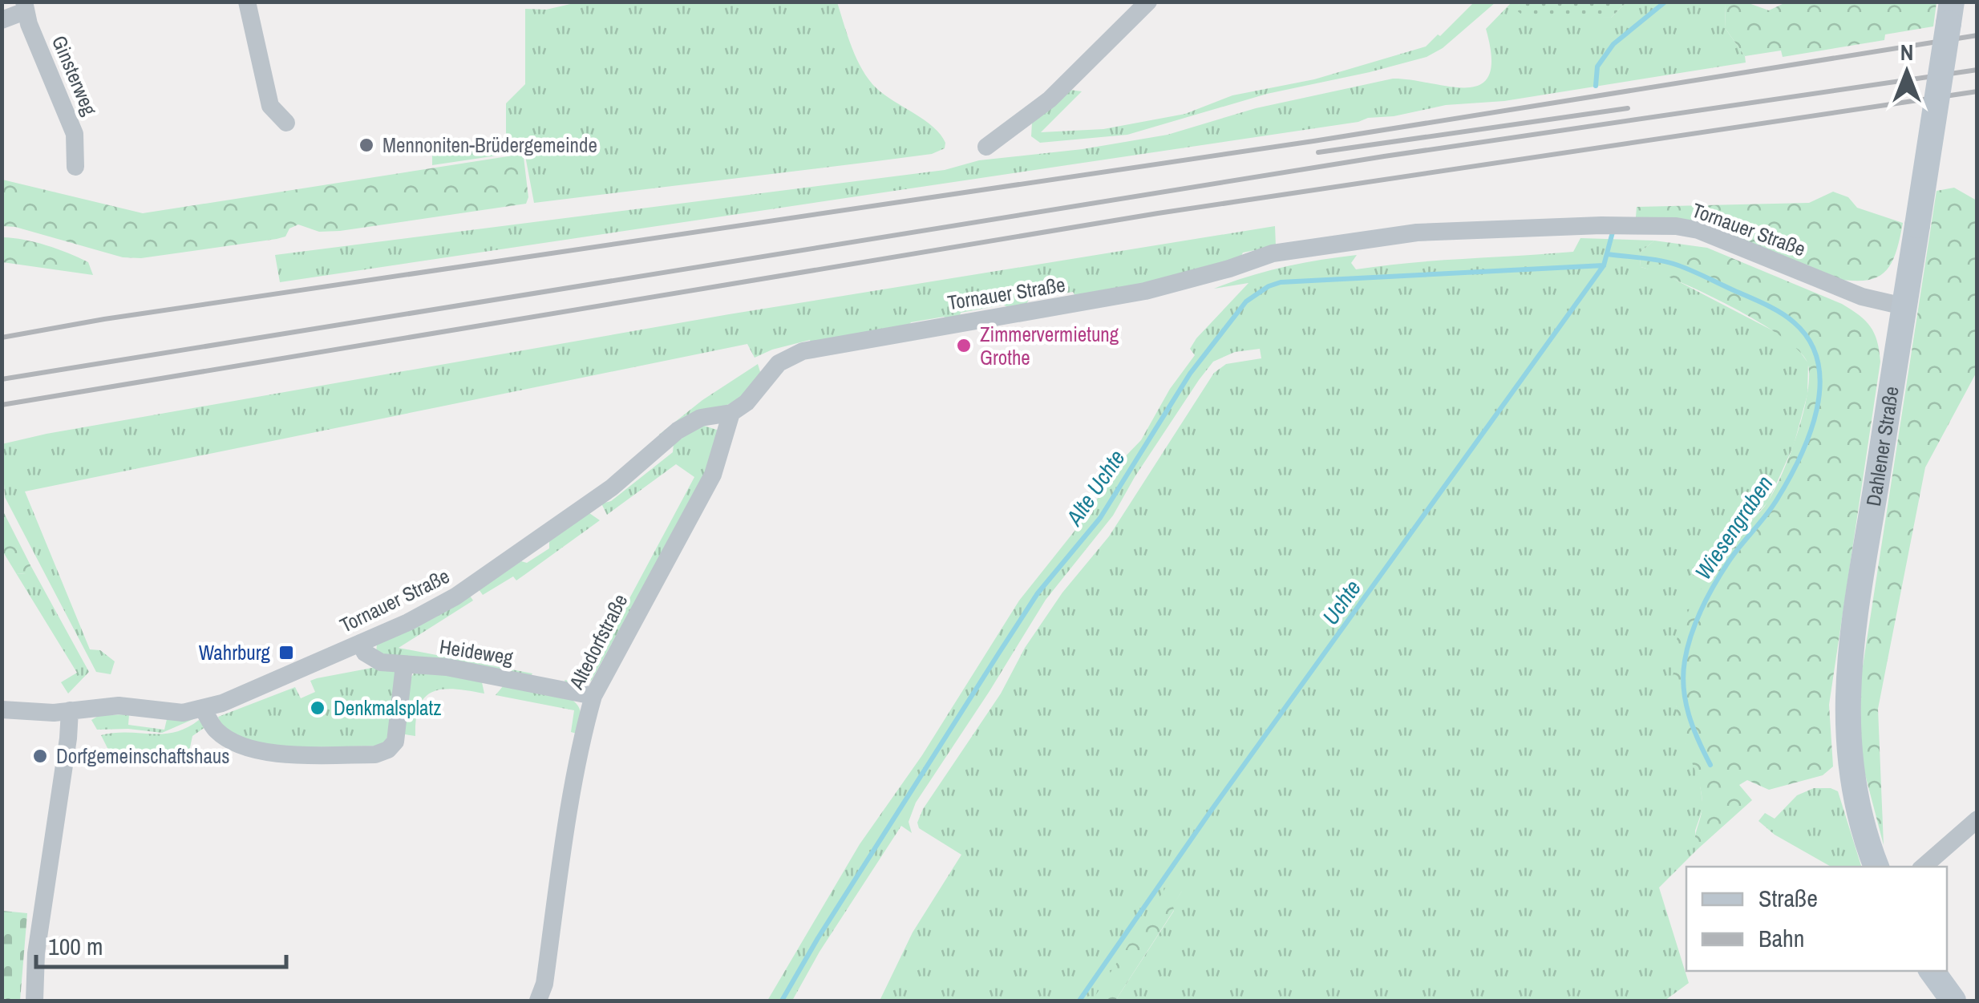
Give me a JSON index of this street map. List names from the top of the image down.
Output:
{
  "streets": {
    "street": [
      "Ginsterweg",
      "Tornauer Straße",
      "Dahlener Straße",
      "Altedorfstraße",
      "Heideweg"
    ]
  },
  "crossings": [
    ["Tornauer Straße", "Dahlener Straße"],
    ["Tornauer Straße", "Altedorfstraße"],
    ["Tornauer Straße", "Heideweg"],
    ["Altedorfstraße", "Heideweg"]
  ],
  "water": ["Alte Uchte", "Wiesengraben", "Uchte"],
  "places": {
    "other": [
      "Mennoniten-Brüdergemeinde",
      "Zimmervermietung Grothe",
      "Denkmalsplatz",
      "Dorfgemeinschaftshaus"
    ],
    "transit": ["Wahrburg"]
  },
  "legend": ["Straße", "Bahn"],
  "scale_bar": "100 m",
  "north": "top"
}
